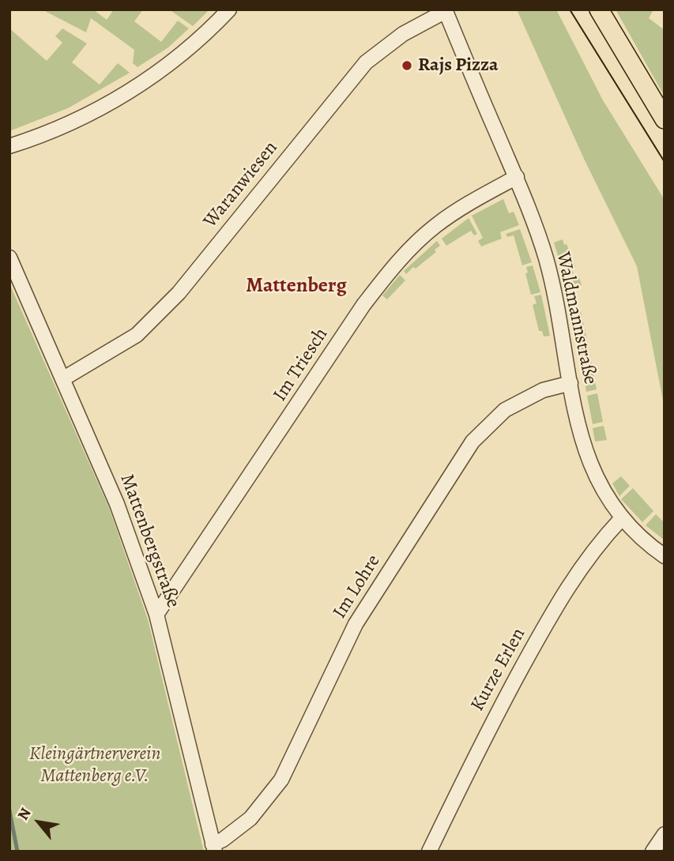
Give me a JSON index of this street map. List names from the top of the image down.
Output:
{
  "streets": {
    "street": [
      "Waranwiesen",
      "Waldmannstraße",
      "Im Triesch",
      "Mattenbergstraße",
      "Im Lohre",
      "Kurze Erlen"
    ]
  },
  "crossings": [
    ["Waranwiesen", "Waldmannstraße"],
    ["Waranwiesen", "Mattenbergstraße"],
    ["Waldmannstraße", "Im Triesch"],
    ["Waldmannstraße", "Im Lohre"],
    ["Waldmannstraße", "Kurze Erlen"],
    ["Im Triesch", "Mattenbergstraße"],
    ["Mattenbergstraße", "Im Lohre"]
  ],
  "districts": ["Mattenberg"],
  "parks": ["Kleingärtnerverein Mattenberg e.V."],
  "places": ["Rajs Pizza"],
  "north": "top left"
}
